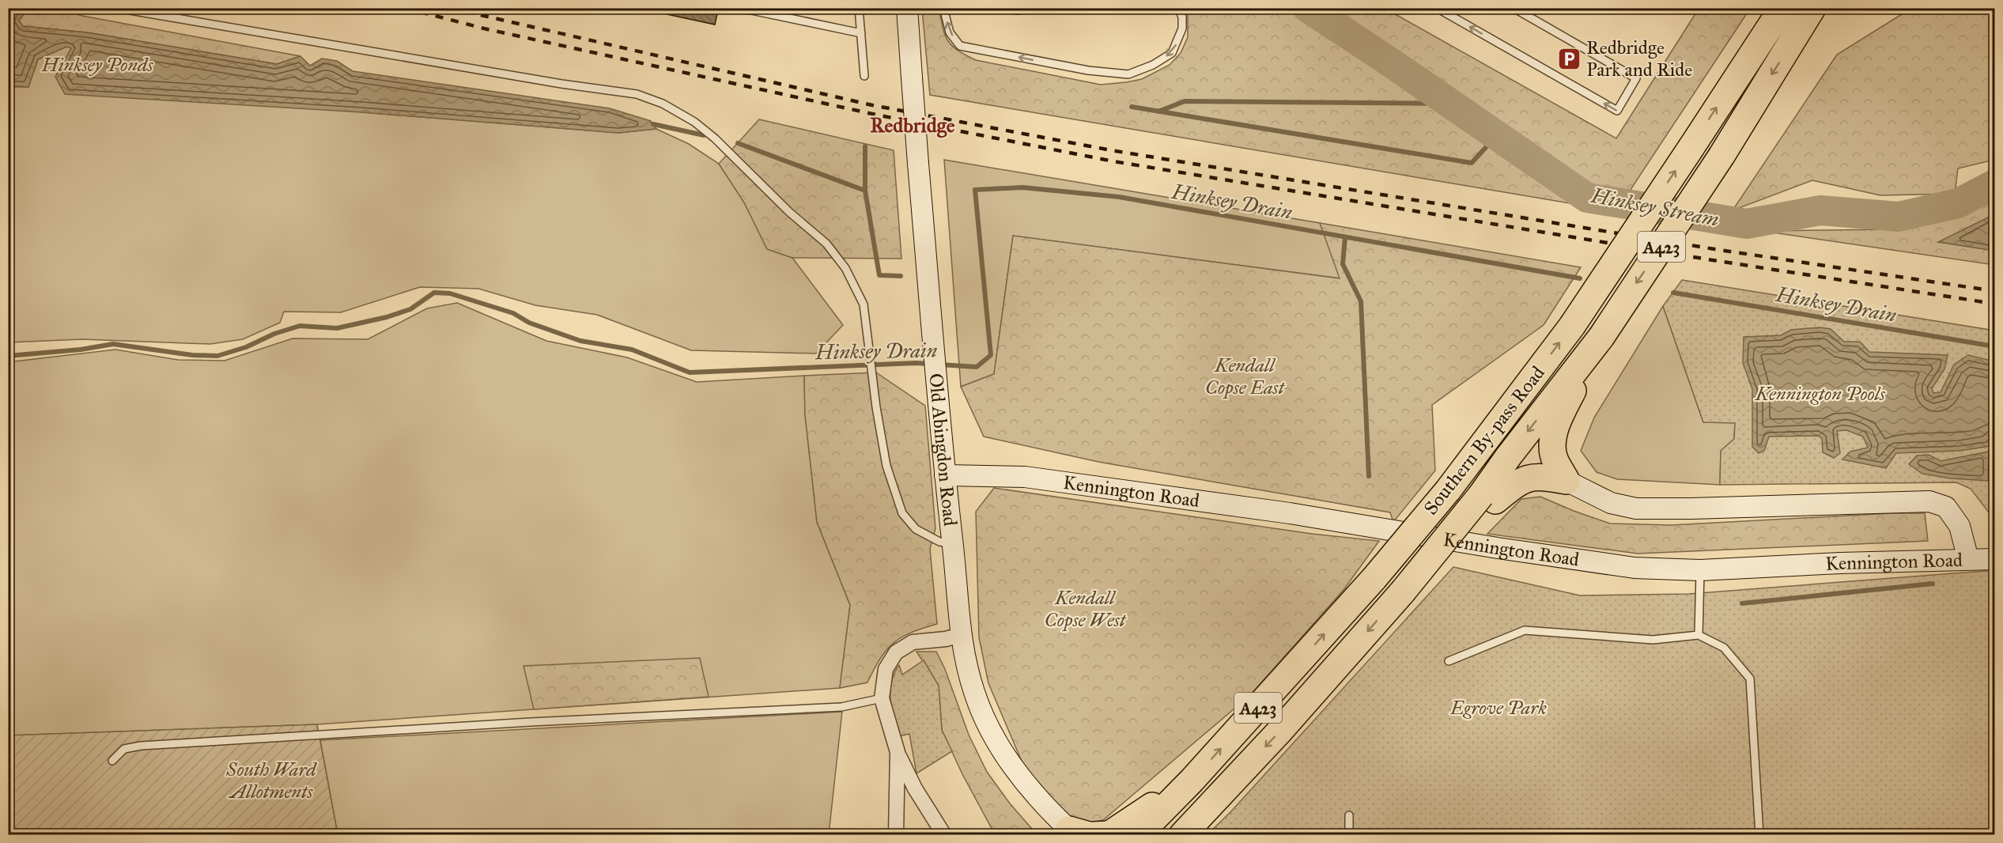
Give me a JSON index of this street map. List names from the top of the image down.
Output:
{
  "streets": {
    "highway": ["A423", "Southern By-pass Road"],
    "street": ["Old Abingdon Road", "Kennington Road"]
  },
  "crossings": [
    ["A423", "Southern By-pass Road"],
    ["Old Abingdon Road", "Kennington Road"]
  ],
  "districts": ["Redbridge"],
  "water": ["Hinksey Drain", "Hinksey Stream"],
  "parks": [
    "Hinksey Ponds",
    "Kendall Copse East",
    "Kennington Pools",
    "Kendall Copse West",
    "Egrove Park",
    "South Ward Allotments"
  ],
  "places": {
    "parking": ["Redbridge Park and Ride"]
  }
}
